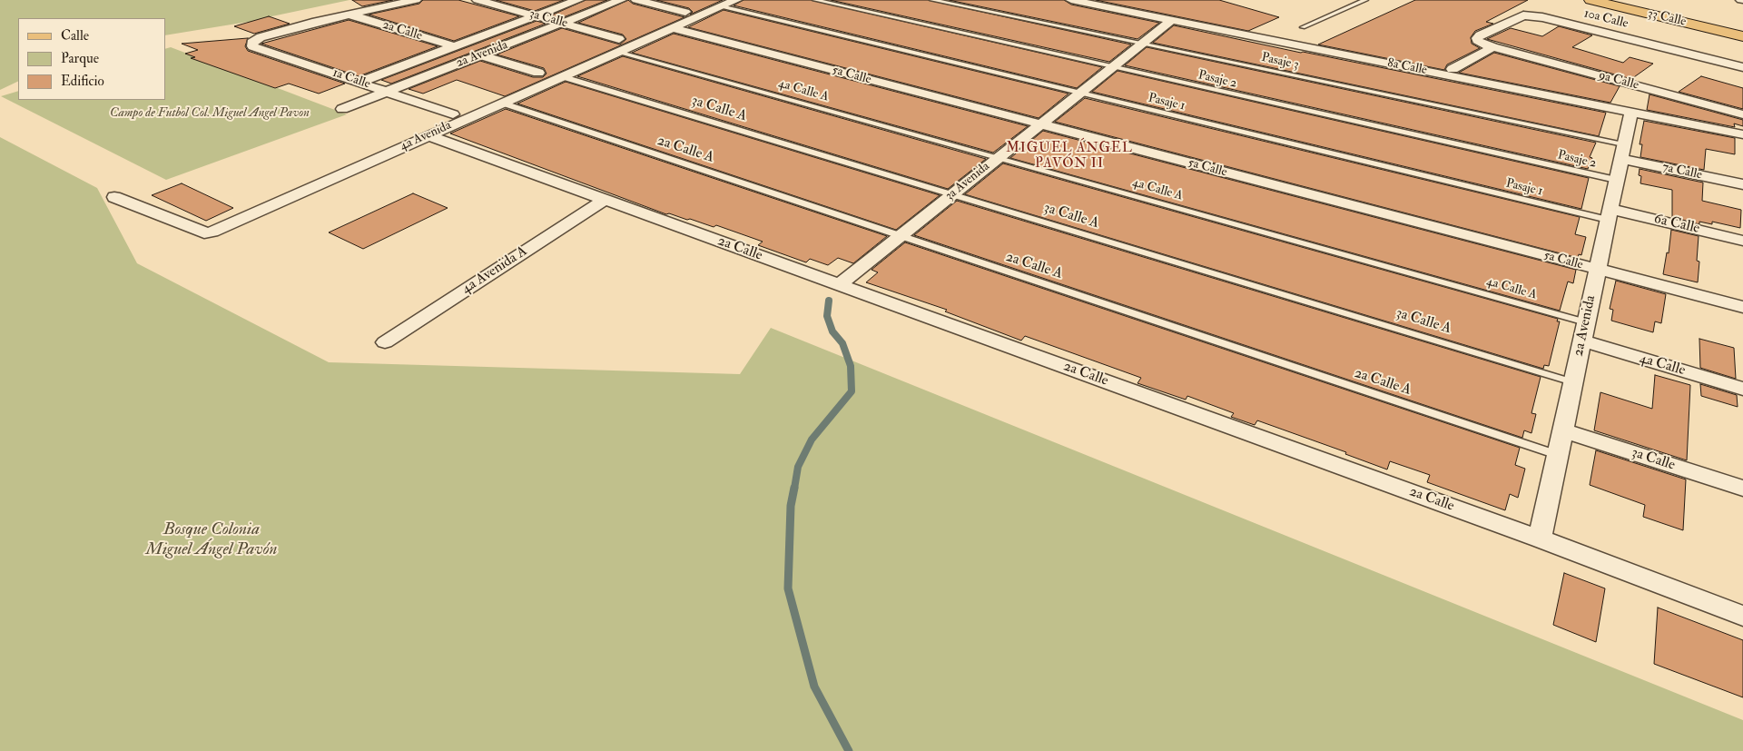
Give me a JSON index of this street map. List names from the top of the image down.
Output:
{
  "streets": {
    "main road": ["33 Calle"],
    "street": [
      "3a Calle",
      "10a Calle",
      "2a Calle",
      "2a Avenida",
      "8a Calle",
      "5a Calle",
      "1a Calle",
      "9a Calle",
      "4a Avenida",
      "7a Calle",
      "3a Avenida",
      "6a Calle",
      "4a Avenida A",
      "4a Calle"
    ],
    "lane": [
      "Pasaje 3",
      "Pasaje 2",
      "4a Calle A",
      "Pasaje 1",
      "3a Calle A",
      "2a Calle A"
    ]
  },
  "crossings": [
    ["3a Calle", "2a Avenida"],
    ["10a Calle", "9a Calle"],
    ["2a Calle", "2a Avenida"],
    ["2a Calle", "1a Calle"],
    ["2a Calle", "4a Avenida"],
    ["2a Calle", "3a Avenida"],
    ["2a Calle", "4a Avenida A"],
    ["2a Avenida", "Pasaje 3"],
    ["2a Avenida", "8a Calle"],
    ["2a Avenida", "5a Calle"],
    ["2a Avenida", "1a Calle"],
    ["2a Avenida", "Pasaje 2"],
    ["2a Avenida", "4a Calle A"],
    ["2a Avenida", "Pasaje 1"],
    ["2a Avenida", "3a Calle A"],
    ["2a Avenida", "2a Calle A"],
    ["2a Avenida", "7a Calle"],
    ["2a Avenida", "6a Calle"],
    ["2a Avenida", "4a Calle"],
    ["Pasaje 3", "7a Calle"],
    ["Pasaje 3", "3a Avenida"],
    ["8a Calle", "3a Avenida"],
    ["5a Calle", "4a Avenida"],
    ["5a Calle", "3a Avenida"],
    ["Pasaje 2", "3a Avenida"],
    ["4a Calle A", "4a Avenida"],
    ["4a Calle A", "3a Avenida"],
    ["4a Calle A", "4a Calle"],
    ["Pasaje 1", "4a Avenida"],
    ["Pasaje 1", "3a Avenida"],
    ["Pasaje 1", "6a Calle"],
    ["3a Calle A", "4a Avenida"],
    ["3a Calle A", "3a Avenida"],
    ["4a Avenida", "2a Calle A"],
    ["2a Calle A", "3a Avenida"]
  ],
  "districts": ["MIGUEL ÁNGEL PAVÓN II"],
  "parks": ["Campo de Futbol Col. Miguel Angel Pavon", "Bosque Colonia Miguel Ángel Pavón"],
  "legend": ["Calle", "Parque", "Edificio"]
}
